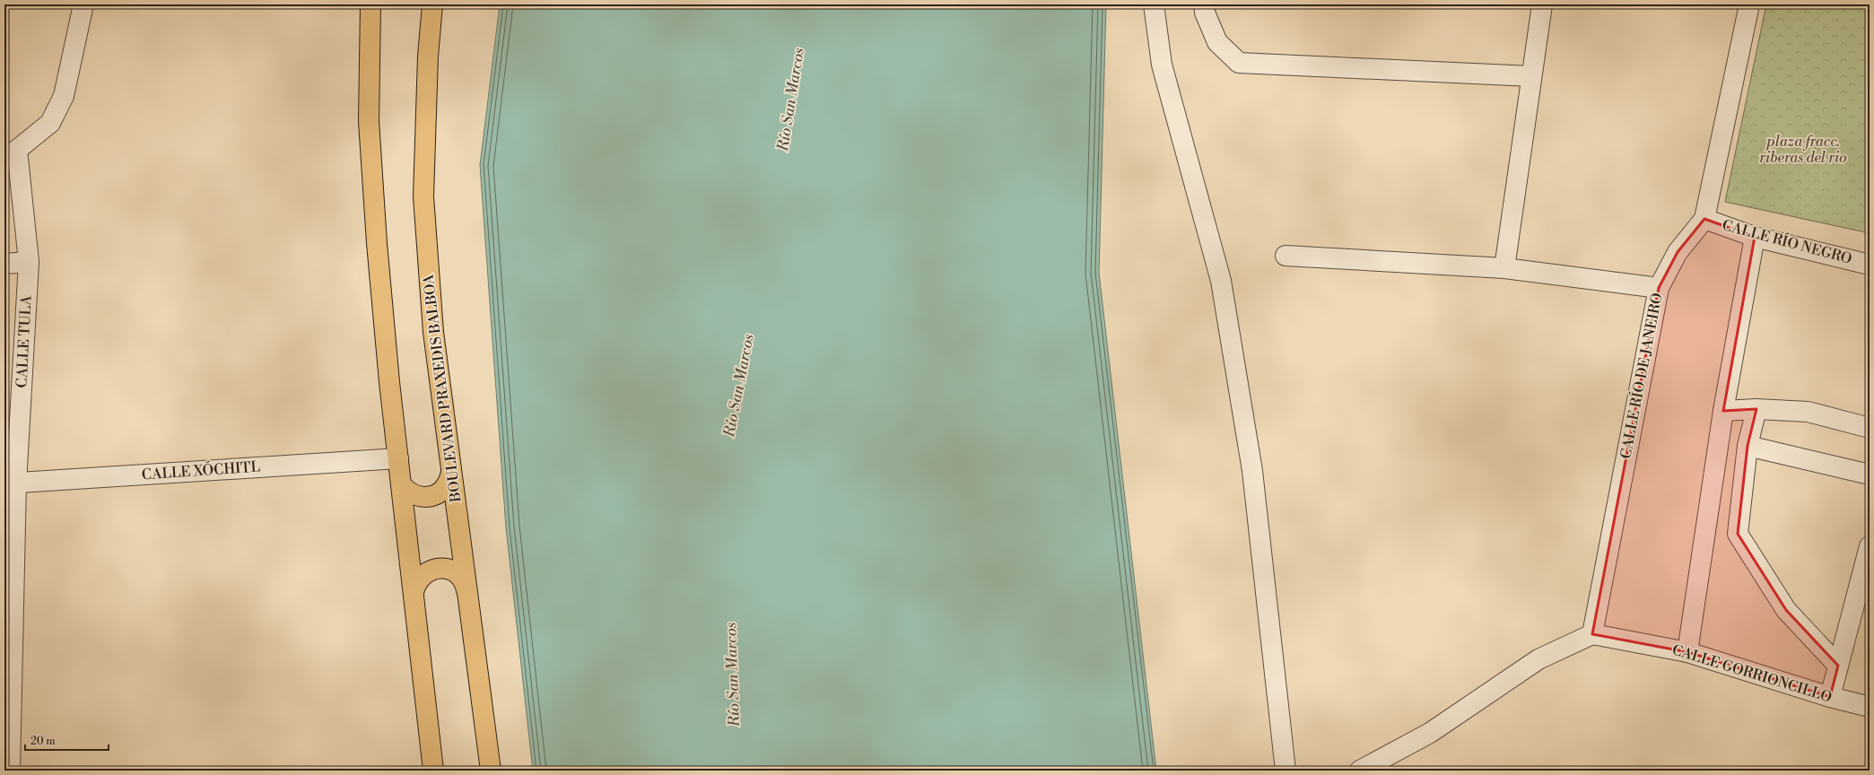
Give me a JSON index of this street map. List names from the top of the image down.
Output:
{
  "streets": {
    "main road": ["BOULEVARD PRAXEDIS BALBOA"],
    "street": [
      "CALLE RÍO NEGRO",
      "CALLE TULA",
      "CALLE RÍO DE JANEIRO",
      "CALLE XÓCHITL",
      "CALLE GORRIONCILLO"
    ]
  },
  "crossings": [
    ["CALLE RÍO NEGRO", "CALLE RÍO DE JANEIRO"],
    ["CALLE TULA", "CALLE XÓCHITL"],
    ["CALLE RÍO DE JANEIRO", "CALLE GORRIONCILLO"]
  ],
  "water": ["Río San Marcos"],
  "parks": ["plaza fracc. riberas del rio"],
  "scale_bar": "20 m"
}
